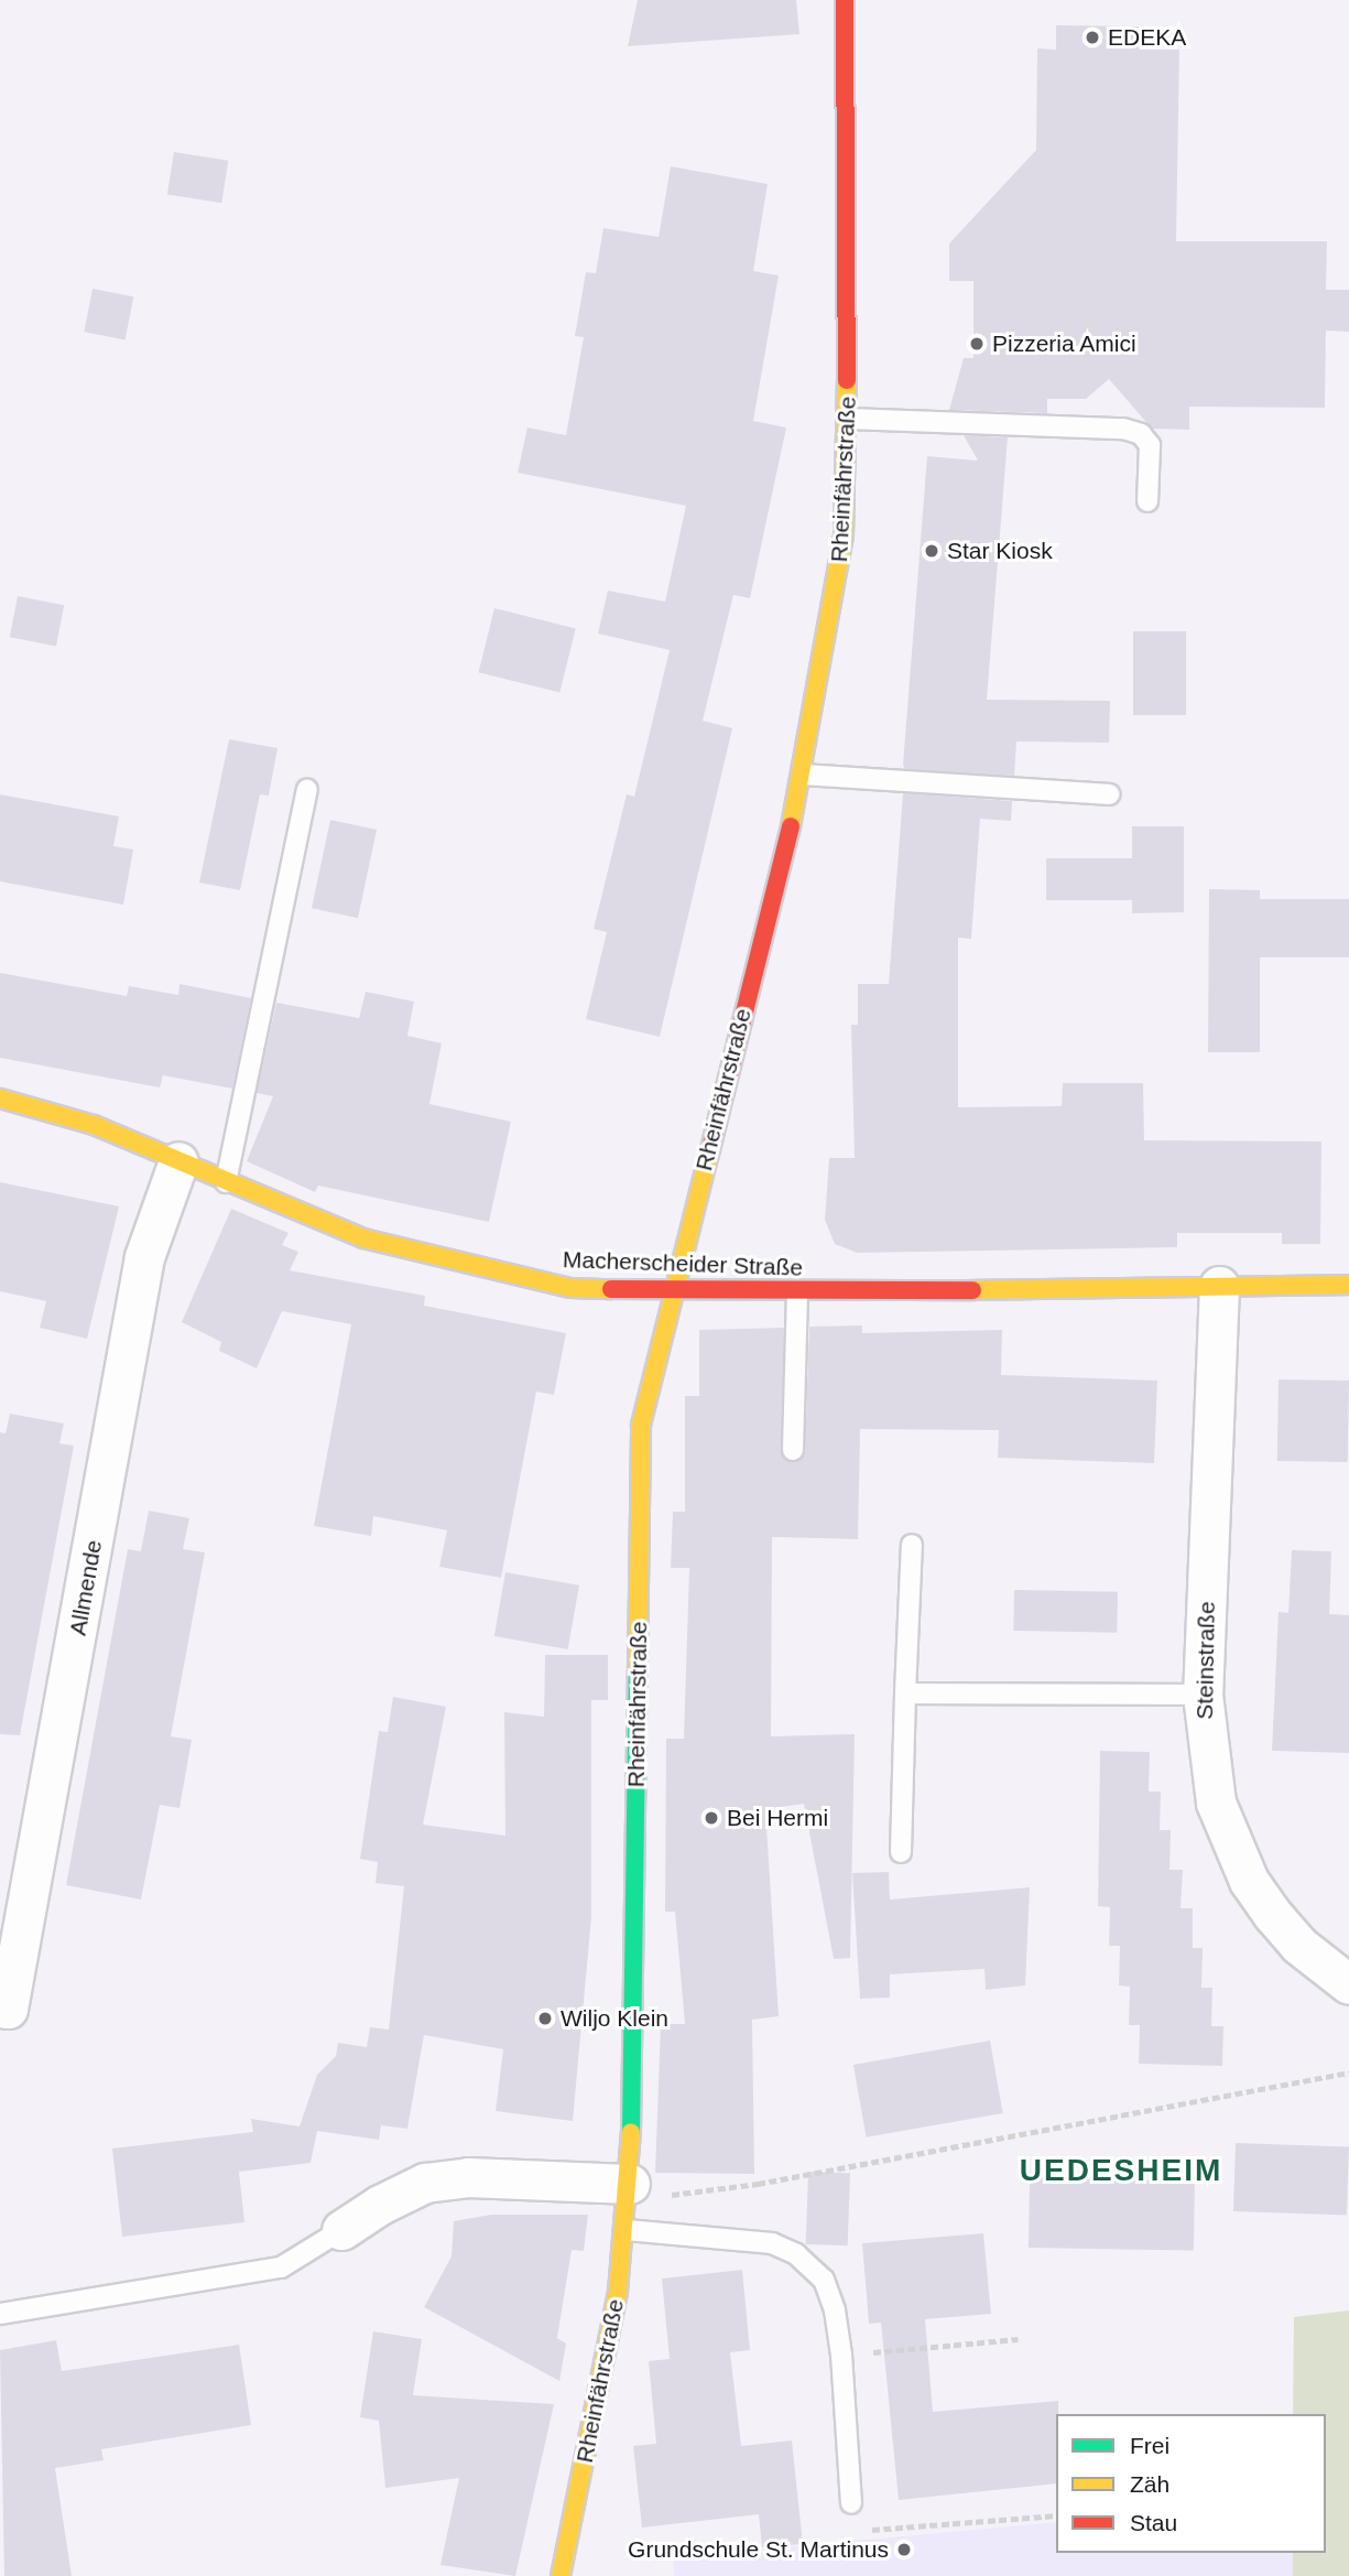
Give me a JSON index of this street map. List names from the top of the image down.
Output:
{
  "streets": {
    "street": [
      "Rheinfährstraße",
      "Macherscheider Straße",
      "Allmende",
      "Steinstraße"
    ]
  },
  "crossings": [
    ["Rheinfährstraße", "Macherscheider Straße"],
    ["Macherscheider Straße", "Allmende"],
    ["Macherscheider Straße", "Steinstraße"]
  ],
  "districts": ["UEDESHEIM"],
  "places": [
    "EDEKA",
    "Pizzeria Amici",
    "Star Kiosk",
    "Bei Hermi",
    "Wiljo Klein",
    "Grundschule St. Martinus"
  ],
  "legend": ["Frei", "Zäh", "Stau"]
}
